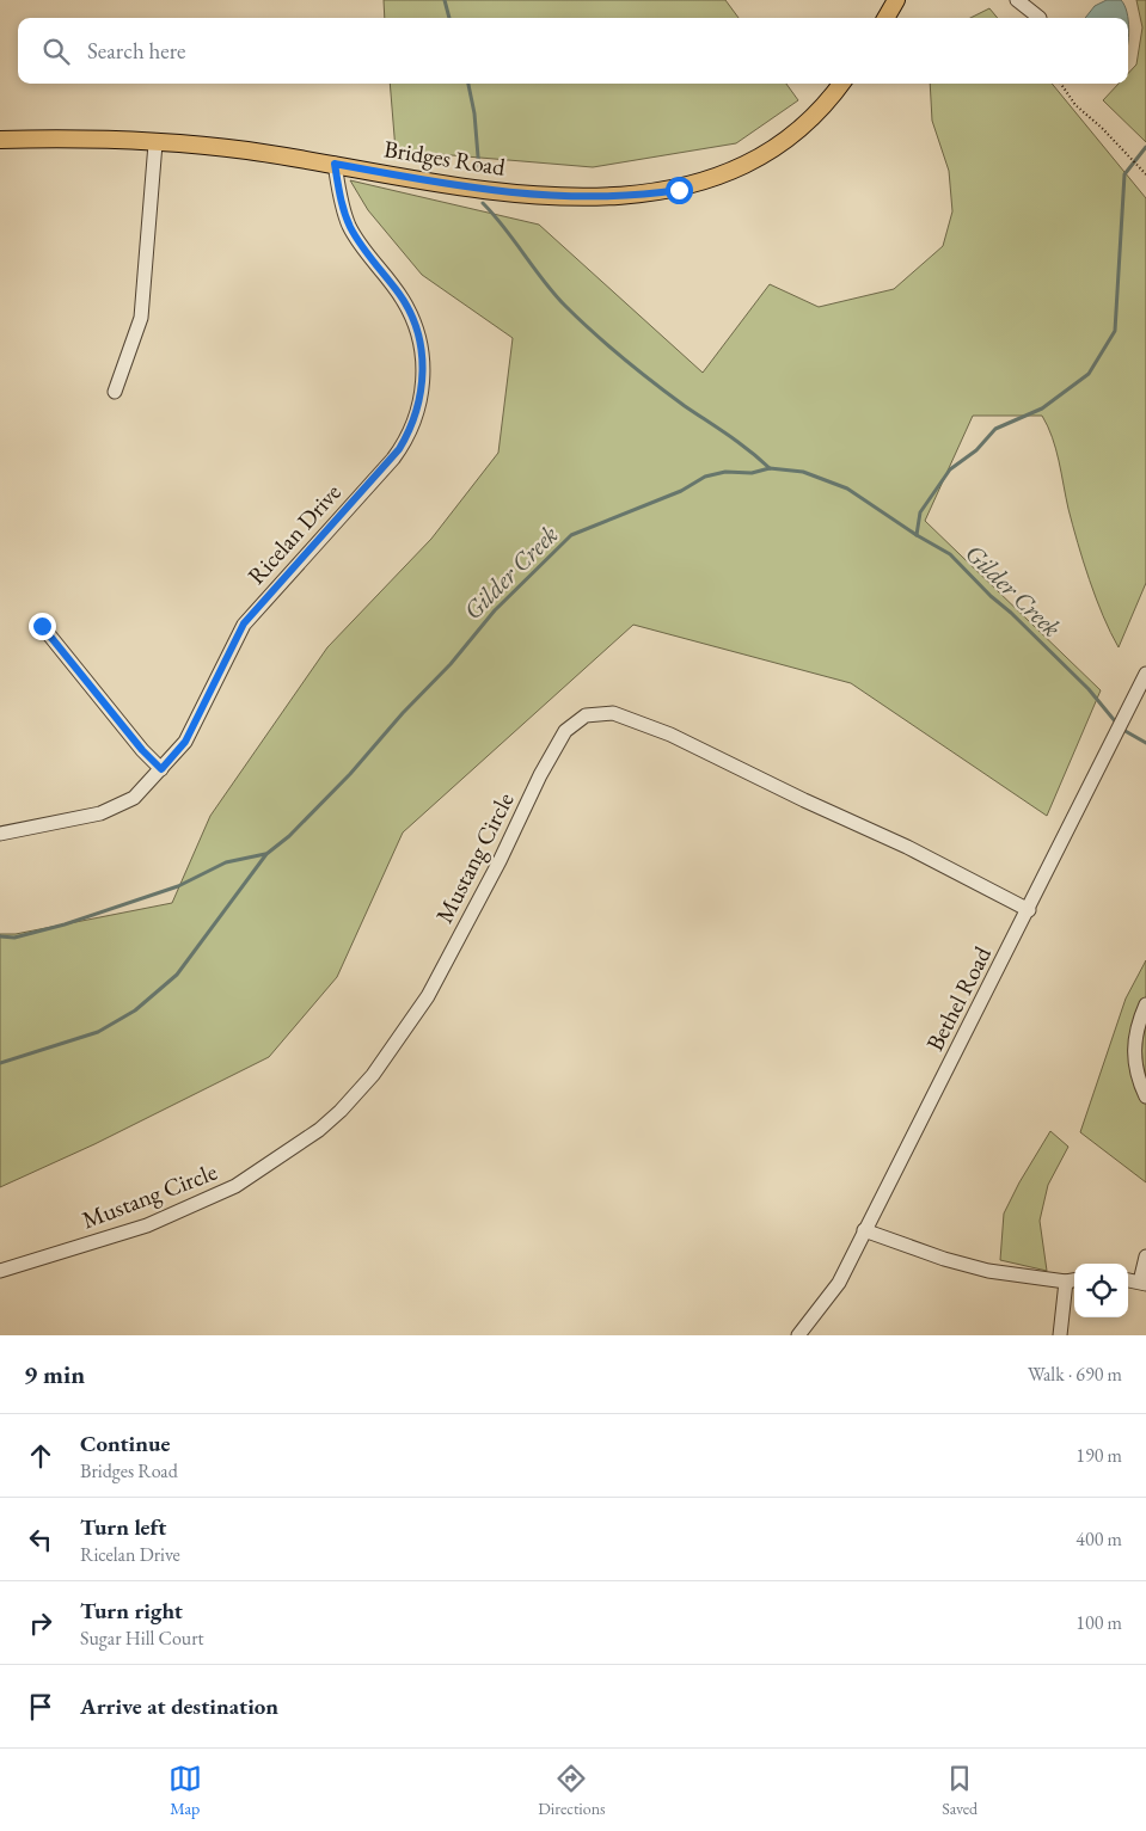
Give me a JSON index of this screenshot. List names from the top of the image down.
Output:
{
  "streets": {
    "main road": ["Bridges Road"],
    "street": ["Ricelan Drive", "Mustang Circle", "Bethel Road"]
  },
  "crossings": [
    ["Bridges Road", "Ricelan Drive"],
    ["Mustang Circle", "Bethel Road"]
  ],
  "water": ["Gilder Creek"],
  "page": {
    "search": "Search here",
    "heading": ["9 min", "Walk · 690 m"],
    "list": [
      ["Continue", "Bridges Road", "190 m"],
      ["Turn left", "Ricelan Drive", "400 m"],
      ["Turn right", "Sugar Hill Court", "100 m"],
      "Arrive at destination"
    ],
    "nav": ["Map", "Directions", "Saved"]
  }
}
